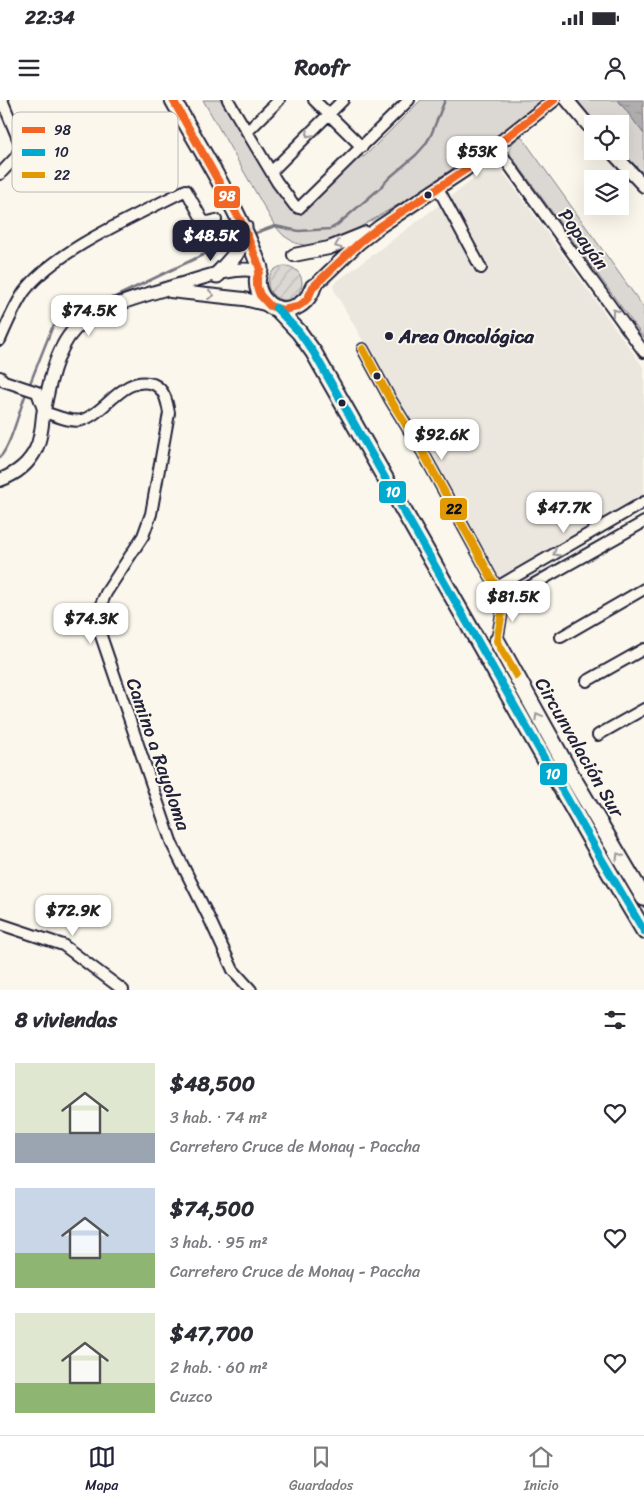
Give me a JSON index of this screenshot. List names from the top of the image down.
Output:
{
  "streets": {
    "highway": ["Circunvalación Sur"],
    "street": ["Popayán", "Camino a Rayoloma"]
  },
  "places": ["Area Oncológica"],
  "lines": ["transit line 98", "transit line 10", "transit line 22"],
  "legend": ["98", "10", "22"],
  "page": {
    "status": "22:34",
    "header": "Roofr",
    "price": [
      "$53K",
      "$48.5K",
      "$74.5K",
      "$92.6K",
      "$47.7K",
      "$81.5K",
      "$74.3K",
      "$72.9K"
    ],
    "heading": "8 viviendas",
    "list": [
      {
        "name": "$48,500",
        "note": "3 hab. · 74 m² · Carretero Cruce de Monay - Paccha"
      },
      {
        "name": "$74,500",
        "note": "3 hab. · 95 m² · Carretero Cruce de Monay - Paccha"
      },
      {
        "name": "$47,700",
        "note": "2 hab. · 60 m² · Cuzco"
      }
    ],
    "tabs": ["Mapa", "Guardados", "Inicio"]
  }
}
